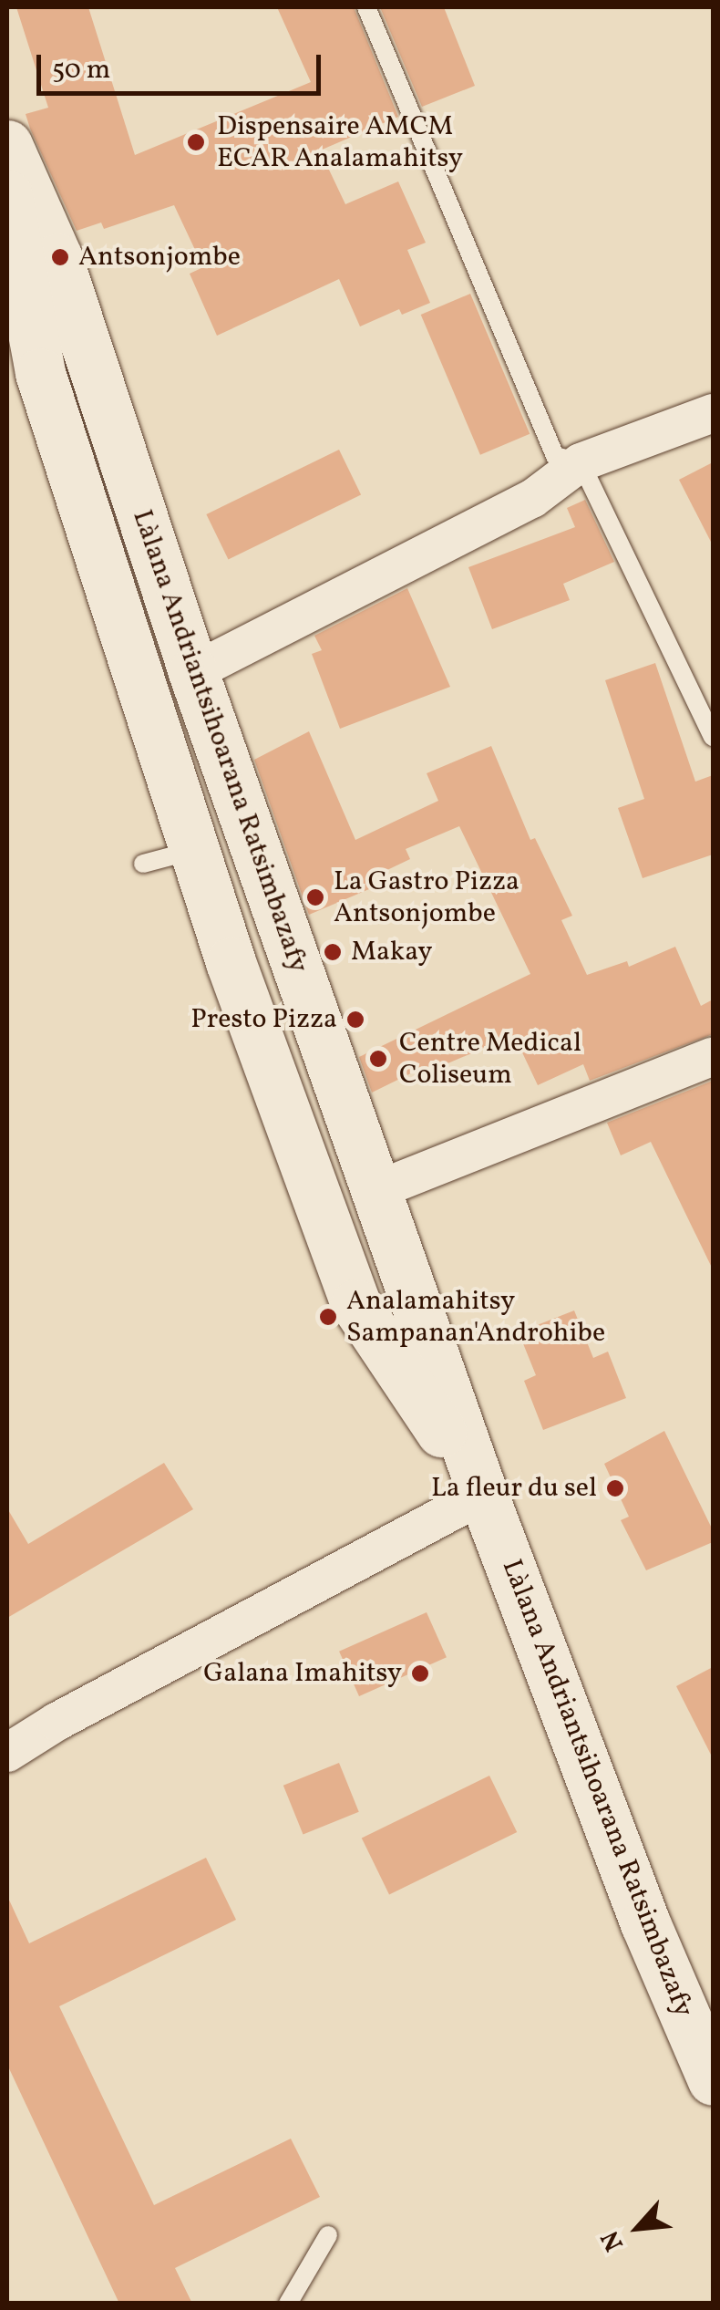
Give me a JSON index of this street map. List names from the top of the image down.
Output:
{
  "streets": {
    "main road": ["Làlana Andriantsihoarana Ratsimbazafy"]
  },
  "places": [
    "Dispensaire AMCM ECAR Analamahitsy",
    "Antsonjombe",
    "La Gastro Pizza Antsonjombe",
    "Makay",
    "Presto Pizza",
    "Centre Medical Coliseum",
    "Analamahitsy Sampanan'Androhibe",
    "La fleur du sel",
    "Galana Imahitsy"
  ],
  "scale_bar": "50 m",
  "north": "bottom left"
}
